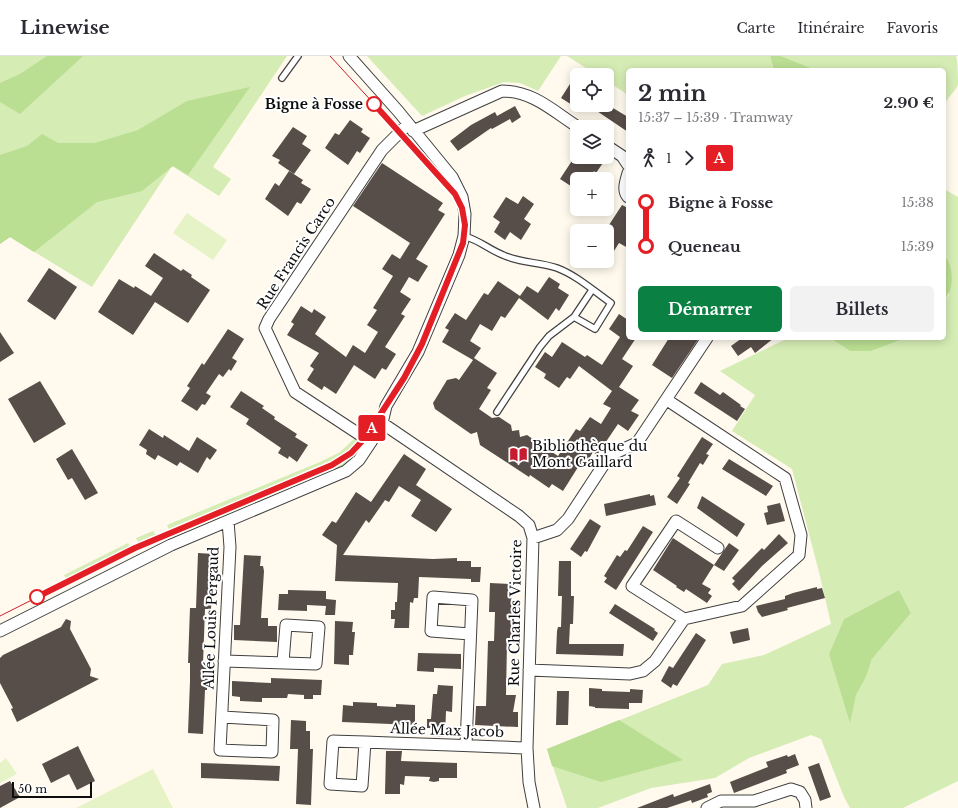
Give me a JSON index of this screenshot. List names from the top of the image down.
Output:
{
  "streets": {
    "street": [
      "Rue Francis Carco",
      "Rue Charles Victoire",
      "Allée Louis Pergaud",
      "Allée Max Jacob"
    ]
  },
  "crossings": [
    ["Rue Charles Victoire", "Allée Max Jacob"]
  ],
  "places": {
    "other": ["Bigne à Fosse"],
    "library": ["Bibliothèque du Mont Gaillard"]
  },
  "lines": ["tram line A"],
  "scale_bar": "50 m",
  "page": {
    "header": "Linewise",
    "nav": ["Carte", "Itinéraire", "Favoris"],
    "on_map": "A",
    "map_buttons": ["+", "−"],
    "heading": ["2 min", "15:37 – 15:39 · Tramway", "2.90 €"],
    "legs": ["1", "A"],
    "list": [
      {
        "name": "Bigne à Fosse",
        "value": "15:38"
      },
      {
        "name": "Queneau",
        "value": "15:39"
      }
    ],
    "buttons": ["Démarrer", "Billets"],
    "scale": "50 m"
  }
}
